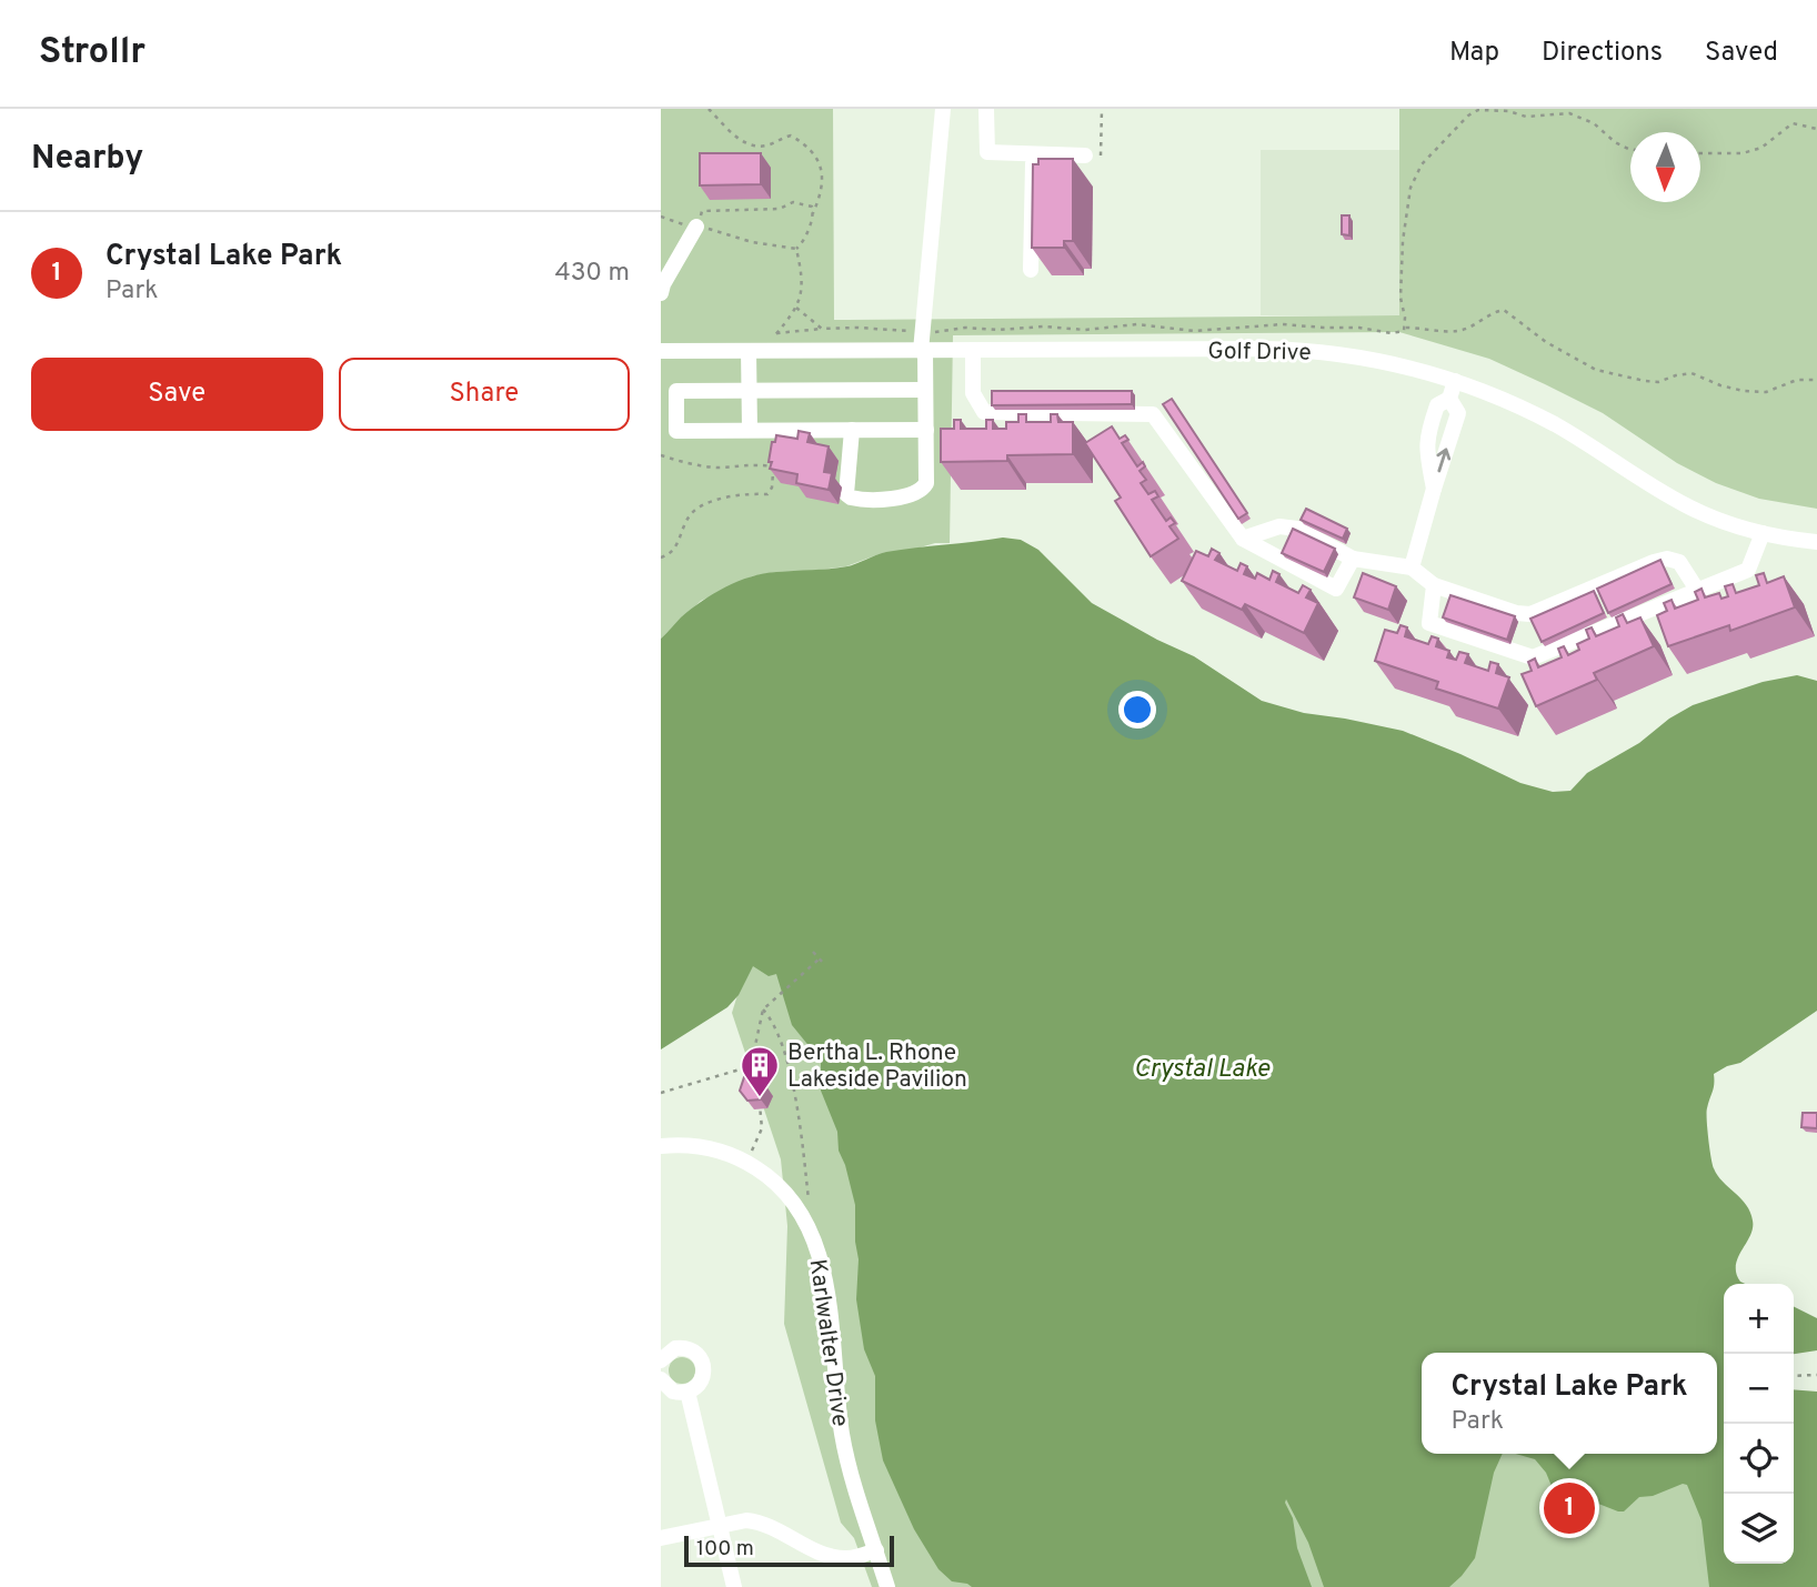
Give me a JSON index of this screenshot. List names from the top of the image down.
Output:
{
  "streets": {
    "street": ["Golf Drive", "Karlwalter Drive"]
  },
  "water": ["Crystal Lake"],
  "places": {
    "building": ["Bertha L. Rhone Lakeside Pavilion"]
  },
  "scale_bar": "100 m",
  "north": "bottom",
  "page": {
    "header": "Strollr",
    "nav": ["Map", "Directions", "Saved"],
    "heading": "Nearby",
    "list": [
      {
        "mark": "1",
        "name": "Crystal Lake Park",
        "note": "Park",
        "value": "430 m"
      }
    ],
    "buttons": ["Save", "Share"],
    "map_buttons": ["+", "−"],
    "popup": ["Crystal Lake Park", "Park"],
    "pins": "1",
    "scale": "100 m"
  }
}
